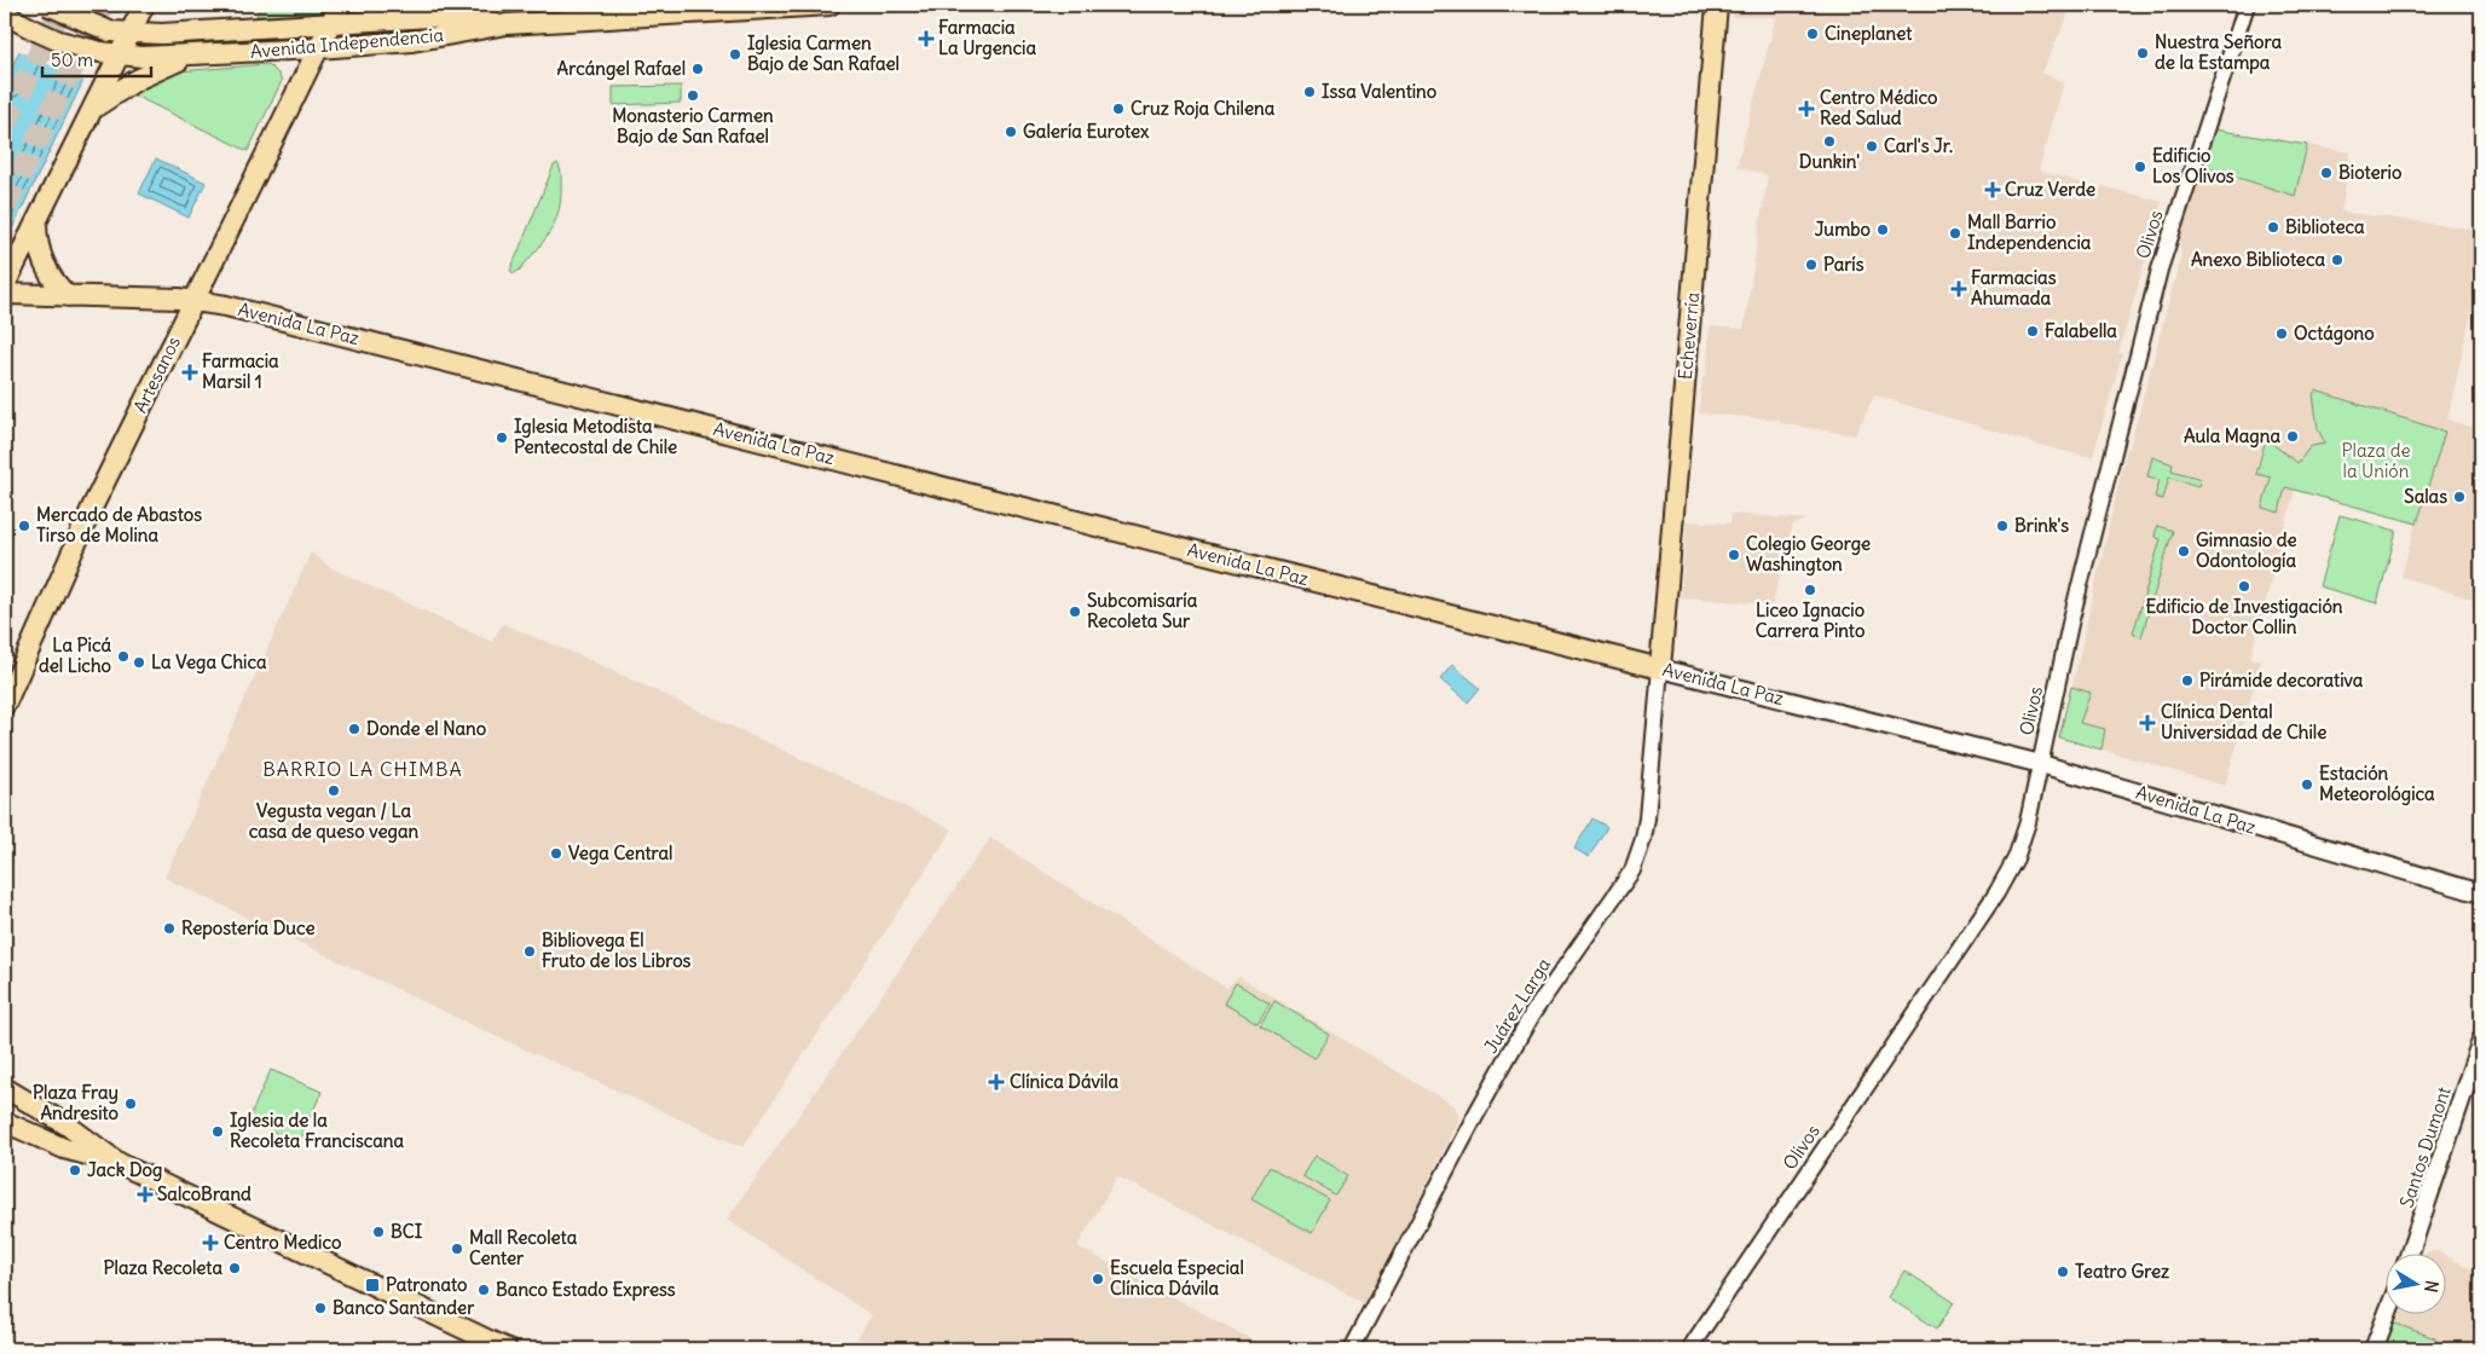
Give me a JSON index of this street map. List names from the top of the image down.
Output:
{
  "streets": {
    "main road": [
      "Avenida Independencia",
      "Avenida La Paz",
      "Echeverría",
      "Artesanos",
      "Santos Dumont"
    ],
    "street": ["Olivos", "Juárez Larga"]
  },
  "crossings": [
    ["Avenida Independencia", "Artesanos"],
    ["Olivos", "Avenida La Paz"],
    ["Avenida La Paz", "Echeverría"],
    ["Avenida La Paz", "Artesanos"],
    ["Avenida La Paz", "Juárez Larga"],
    ["Echeverría", "Juárez Larga"]
  ],
  "districts": ["BARRIO LA CHIMBA"],
  "parks": ["Plaza de la Unión"],
  "places": {
    "other": [
      "Cineplanet",
      "Nuestra Señora de la Estampa",
      "Iglesia Carmen Bajo de San Rafael",
      "Arcángel Rafael",
      "Issa Valentino",
      "Monasterio Carmen Bajo de San Rafael",
      "Cruz Roja Chilena",
      "Galería Eurotex",
      "Dunkin'",
      "Carl's Jr.",
      "Edificio Los Olivos",
      "Bioterio",
      "Biblioteca",
      "Jumbo",
      "Mall Barrio Independencia",
      "Anexo Biblioteca",
      "París",
      "Falabella",
      "Octágono",
      "Aula Magna",
      "Iglesia Metodista Pentecostal de Chile",
      "Salas",
      "Mercado de Abastos Tirso de Molina",
      "Brink's",
      "Gimnasio de Odontología",
      "Colegio George Washington",
      "Edificio de Investigación Doctor Collin",
      "Liceo Ignacio Carrera Pinto",
      "Subcomisaría Recoleta Sur",
      "La Picá del Licho",
      "La Vega Chica",
      "Pirámide decorativa",
      "Donde el Nano",
      "Estación Meteorológica",
      "Vegusta vegan / La casa de queso vegan",
      "Vega Central",
      "Repostería Duce",
      "Bibliovega El Fruto de los Libros",
      "Plaza Fray Andresito",
      "Iglesia de la Recoleta Franciscana",
      "Jack Dog",
      "BCI",
      "Mall Recoleta Center",
      "Plaza Recoleta",
      "Teatro Grez",
      "Escuela Especial Clínica Dávila",
      "Banco Estado Express",
      "Banco Santander"
    ],
    "health": [
      "Farmacia La Urgencia",
      "Centro Médico Red Salud",
      "Cruz Verde",
      "Farmacias Ahumada",
      "Farmacia Marsil 1",
      "Clínica Dental Universidad de Chile",
      "Clínica Dávila",
      "SalcoBrand",
      "Centro Medico"
    ],
    "transit": ["Patronato"]
  },
  "scale_bar": "50 m",
  "north": "right"
}
